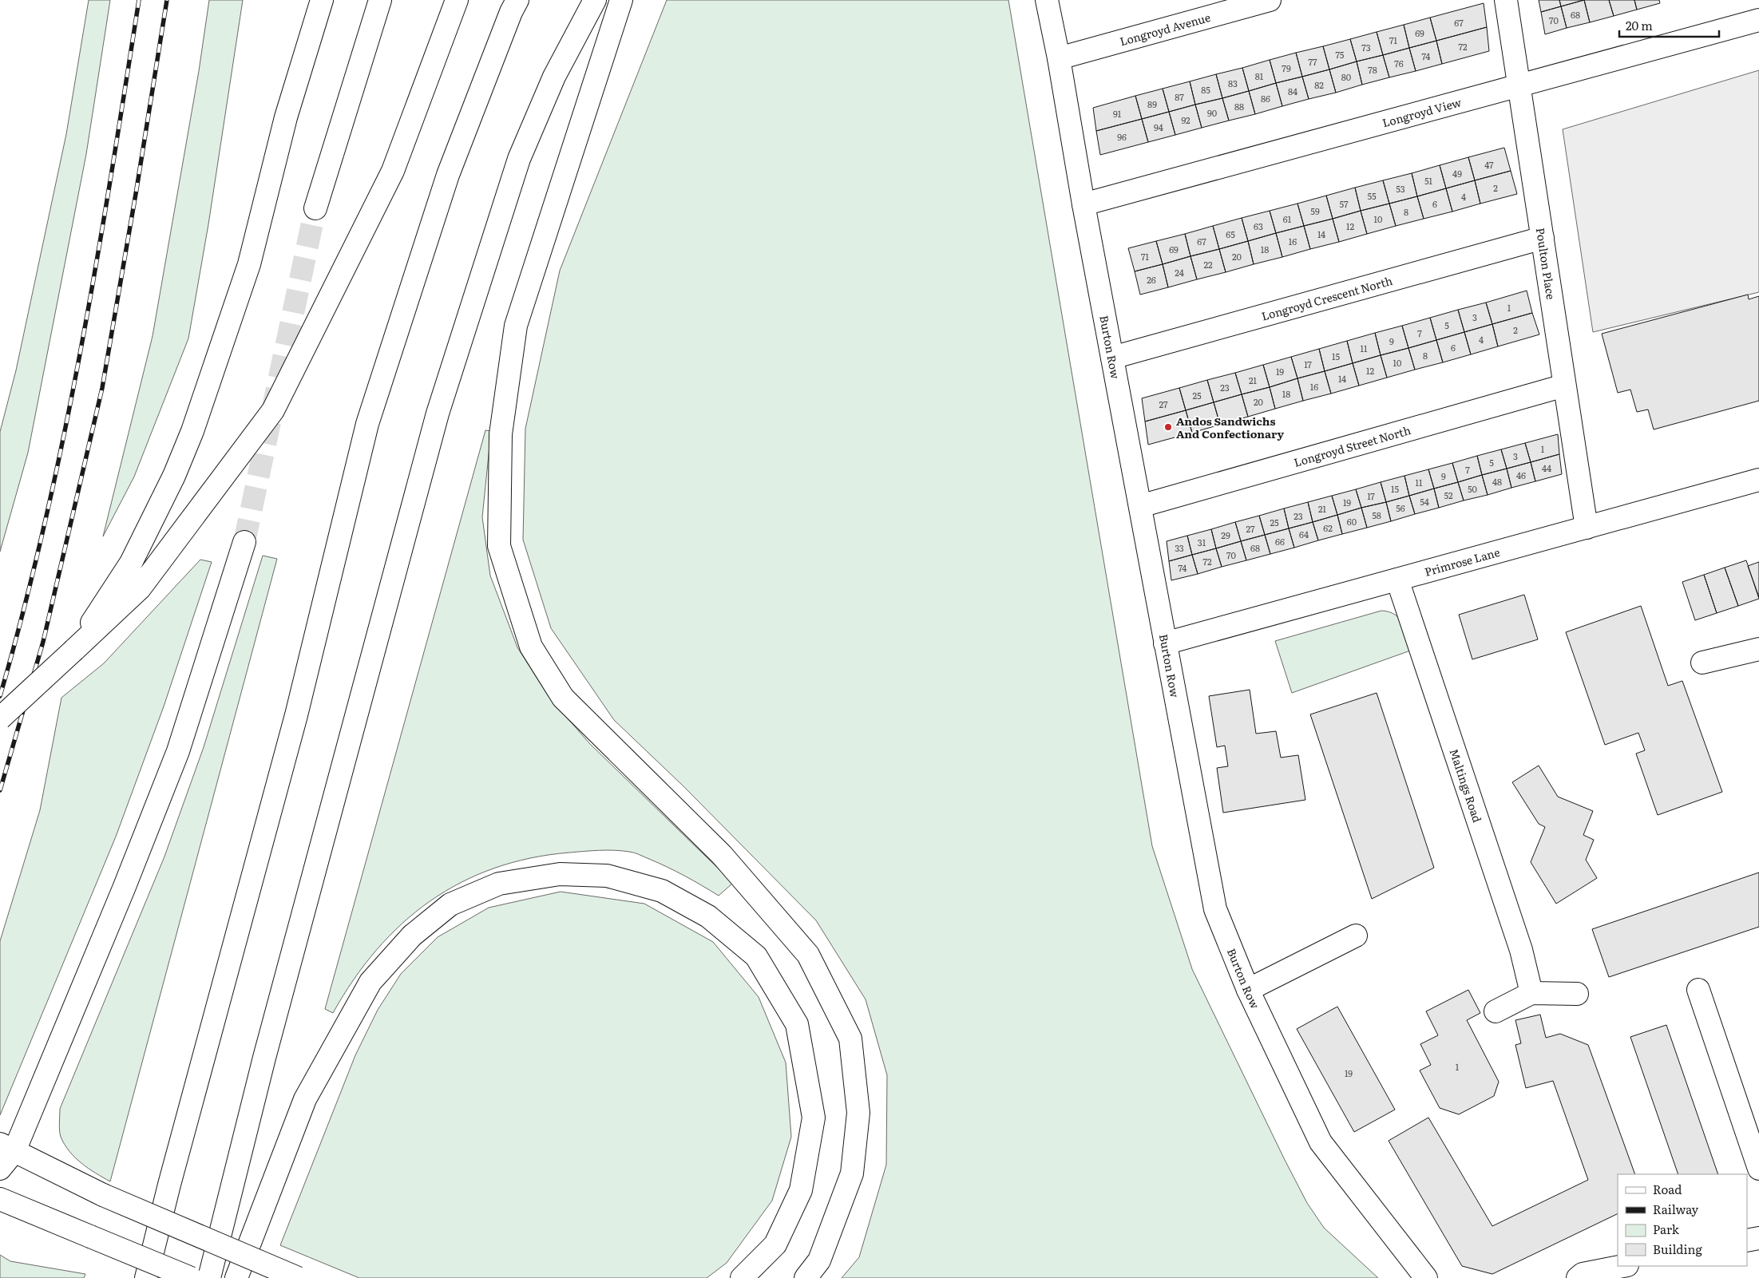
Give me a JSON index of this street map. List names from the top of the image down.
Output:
{
  "streets": {
    "main road": [
      "Longroyd Avenue",
      "Longroyd View",
      "Poulton Place",
      "Longroyd Crescent North",
      "Burton Row",
      "Longroyd Street North",
      "Primrose Lane",
      "Maltings Road"
    ]
  },
  "crossings": [
    ["Longroyd Avenue", "Burton Row"],
    ["Longroyd View", "Poulton Place"],
    ["Longroyd View", "Burton Row"],
    ["Poulton Place", "Longroyd Crescent North"],
    ["Poulton Place", "Longroyd Street North"],
    ["Poulton Place", "Primrose Lane"],
    ["Longroyd Crescent North", "Burton Row"],
    ["Burton Row", "Longroyd Street North"],
    ["Burton Row", "Primrose Lane"],
    ["Primrose Lane", "Maltings Road"]
  ],
  "places": ["Andos Sandwichs And Confectionary"],
  "house_numbers": [
    "68",
    "70",
    "67",
    "69",
    "71",
    "72",
    "73",
    "75",
    "74",
    "77",
    "76",
    "79",
    "78",
    "81",
    "80",
    "83",
    "82",
    "85",
    "84",
    "87",
    "86",
    "89",
    "88",
    "90",
    "91",
    "92",
    "94",
    "96",
    "47",
    "49",
    "51",
    "2",
    "53",
    "55",
    "4",
    "57",
    "6",
    "59",
    "8",
    "61",
    "10",
    "63",
    "12",
    "65",
    "14",
    "67",
    "16",
    "69",
    "18",
    "71",
    "20",
    "22",
    "24",
    "26",
    "1",
    "3",
    "5",
    "2",
    "7",
    "4",
    "9",
    "6",
    "11",
    "8",
    "15",
    "10",
    "17",
    "12",
    "19",
    "14",
    "21",
    "16",
    "23",
    "18",
    "25",
    "20",
    "27",
    "1",
    "3",
    "5",
    "44",
    "7",
    "46",
    "9",
    "48",
    "11",
    "15",
    "50",
    "52",
    "17",
    "54",
    "19",
    "56",
    "21",
    "58",
    "23",
    "60",
    "25",
    "62",
    "27",
    "64",
    "29",
    "66",
    "31",
    "33",
    "68",
    "70",
    "72",
    "74",
    "1",
    "19"
  ],
  "legend": [
    "Road",
    "Railway",
    "Park",
    "Building"
  ],
  "scale_bar": "20 m"
}
